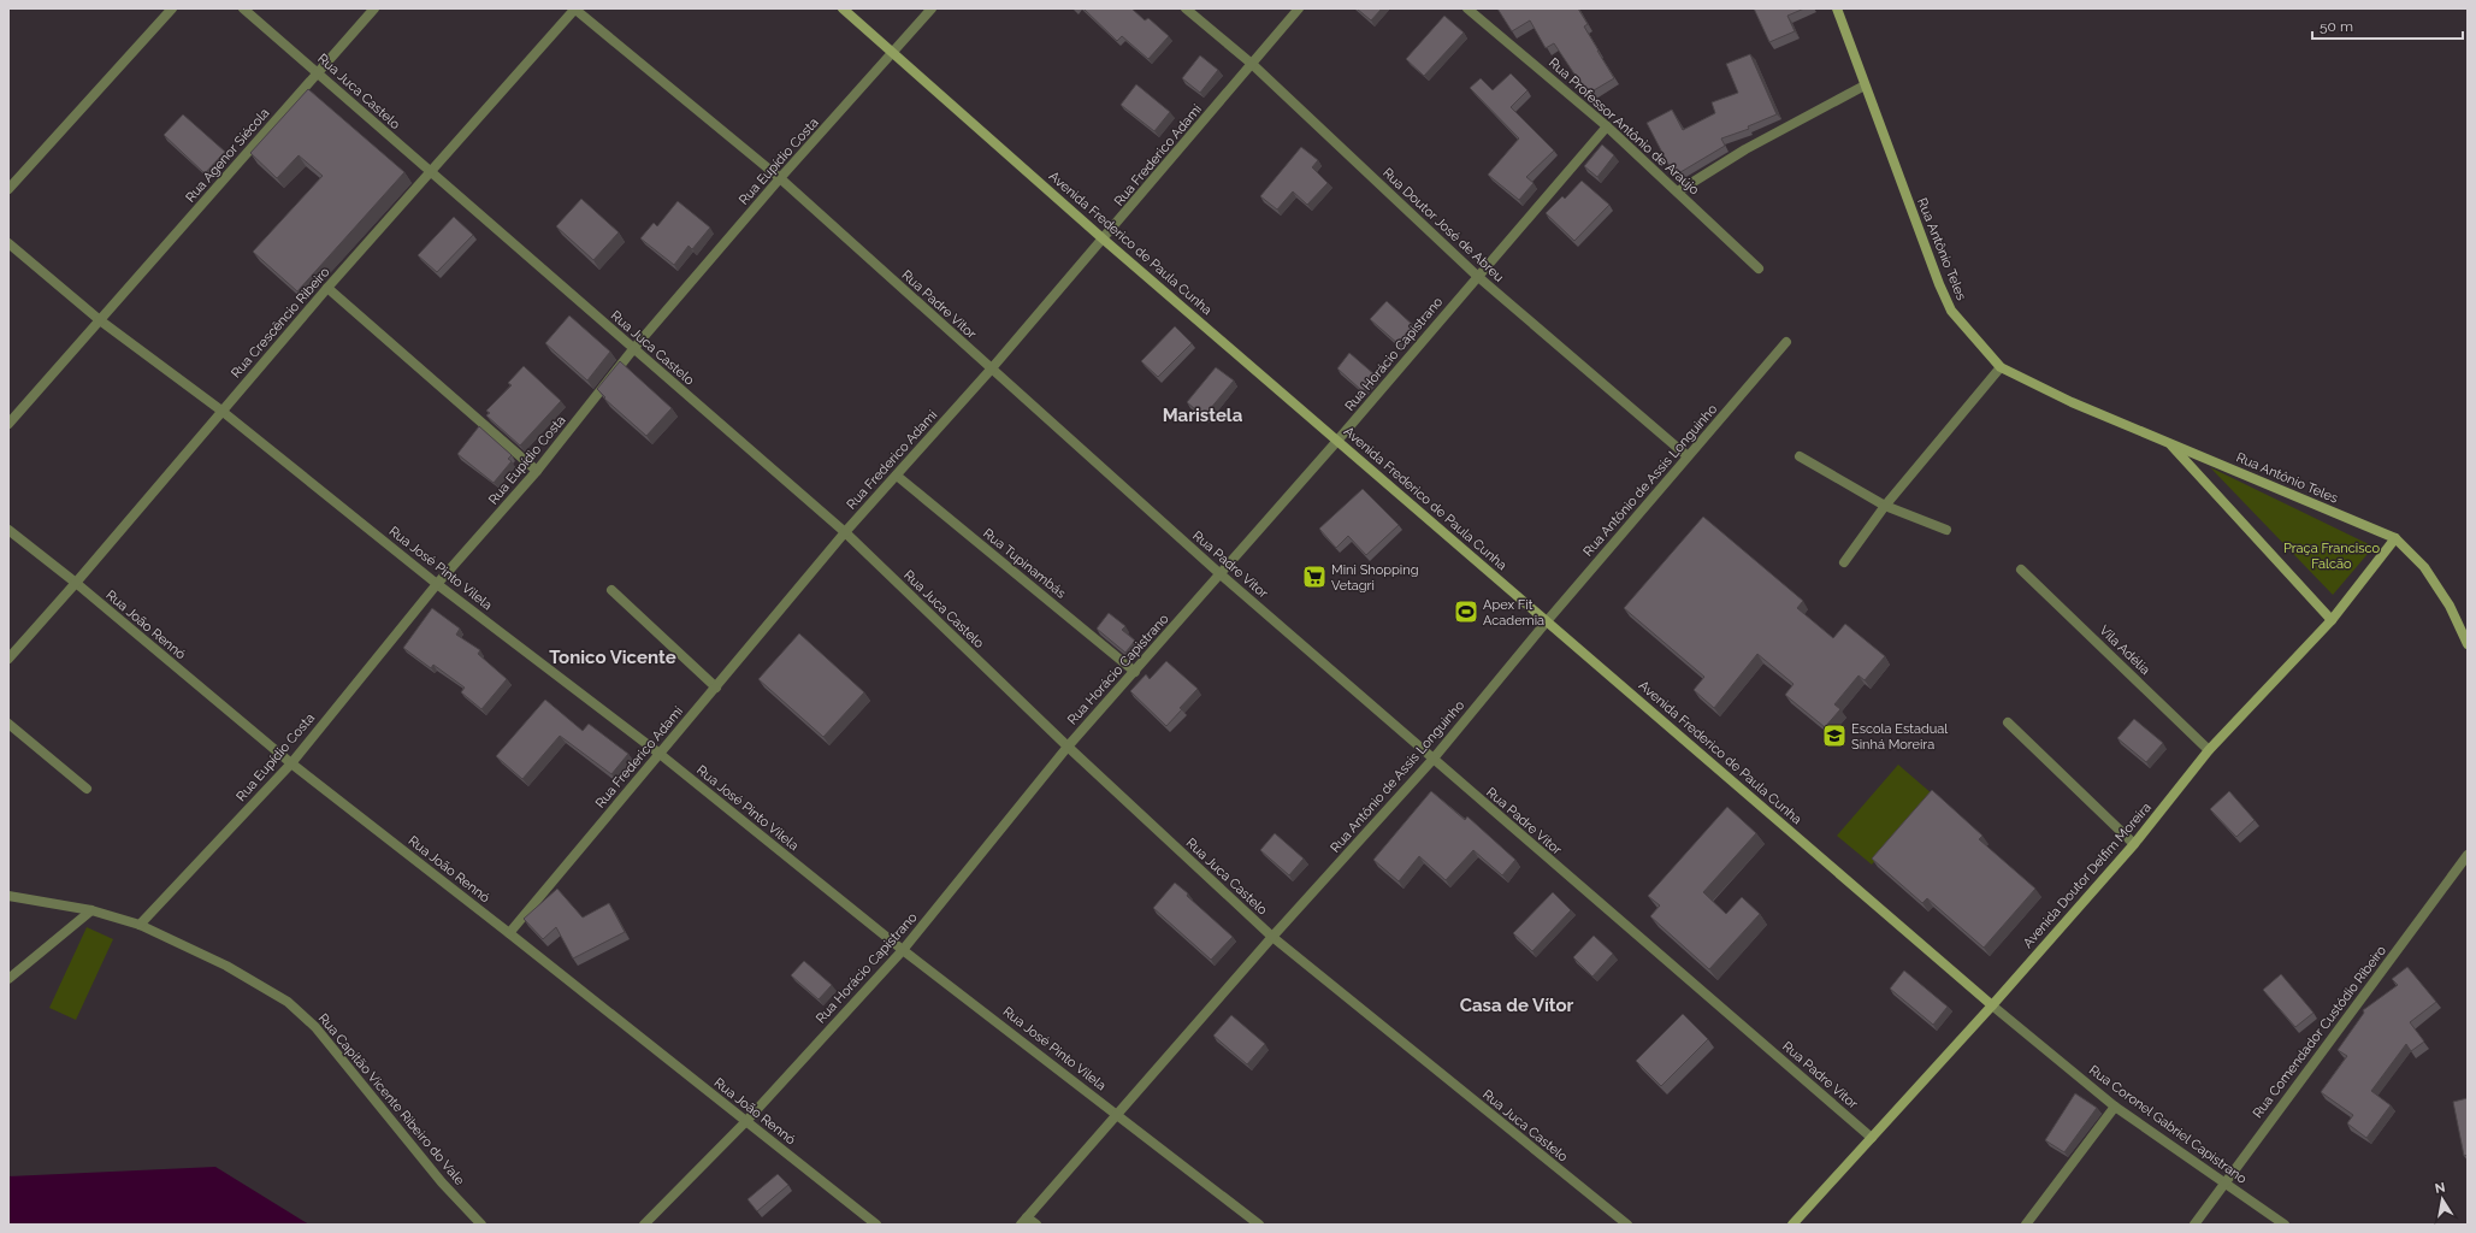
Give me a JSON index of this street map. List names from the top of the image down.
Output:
{
  "streets": {
    "main road": ["Avenida Frederico de Paula Cunha", "Rua Antônio Teles", "Avenida Doutor Delfim Moreira"],
    "street": [
      "Rua Juca Castelo",
      "Rua Professor Antônio de Araújo",
      "Rua Agenor Siécola",
      "Rua Frederico Adami",
      "Rua Eupídio Costa",
      "Rua Doutor José de Abreu",
      "Rua Padre Vitor",
      "Rua Crescêncio Ribeiro",
      "Rua Horácio Capistrano",
      "Rua Antônio de Assis Longuinho",
      "Rua Tupinambás",
      "Rua José Pinto Vilela",
      "Rua João Rennó",
      "Vila Adélia",
      "Rua Comendador Custódio Ribeiro",
      "Rua Capitão Vicente Ribeiro do Vale",
      "Rua Coronel Gabriel Capistrano"
    ]
  },
  "crossings": [
    ["Rua Juca Castelo", "Rua Agenor Siécola"],
    ["Rua Juca Castelo", "Rua Frederico Adami"],
    ["Rua Juca Castelo", "Rua Eupídio Costa"],
    ["Rua Juca Castelo", "Rua Crescêncio Ribeiro"],
    ["Rua Juca Castelo", "Rua Horácio Capistrano"],
    ["Rua Juca Castelo", "Rua Antônio de Assis Longuinho"],
    ["Rua Professor Antônio de Araújo", "Rua Horácio Capistrano"],
    ["Rua Agenor Siécola", "Rua José Pinto Vilela"],
    ["Rua Frederico Adami", "Rua Doutor José de Abreu"],
    ["Rua Frederico Adami", "Avenida Frederico de Paula Cunha"],
    ["Rua Frederico Adami", "Rua Padre Vitor"],
    ["Rua Frederico Adami", "Rua Tupinambás"],
    ["Rua Frederico Adami", "Rua José Pinto Vilela"],
    ["Rua Frederico Adami", "Rua João Rennó"],
    ["Rua Eupídio Costa", "Avenida Frederico de Paula Cunha"],
    ["Rua Eupídio Costa", "Rua Padre Vitor"],
    ["Rua Eupídio Costa", "Rua José Pinto Vilela"],
    ["Rua Eupídio Costa", "Rua João Rennó"],
    ["Rua Eupídio Costa", "Rua Capitão Vicente Ribeiro do Vale"],
    ["Rua Doutor José de Abreu", "Rua Horácio Capistrano"],
    ["Rua Doutor José de Abreu", "Rua Antônio de Assis Longuinho"],
    ["Avenida Frederico de Paula Cunha", "Rua Horácio Capistrano"],
    ["Avenida Frederico de Paula Cunha", "Rua Antônio de Assis Longuinho"],
    ["Avenida Frederico de Paula Cunha", "Avenida Doutor Delfim Moreira"],
    ["Avenida Frederico de Paula Cunha", "Rua Coronel Gabriel Capistrano"],
    ["Rua Antônio Teles", "Avenida Doutor Delfim Moreira"],
    ["Rua Padre Vitor", "Rua Crescêncio Ribeiro"],
    ["Rua Padre Vitor", "Rua Horácio Capistrano"],
    ["Rua Padre Vitor", "Rua Antônio de Assis Longuinho"],
    ["Rua Padre Vitor", "Avenida Doutor Delfim Moreira"],
    ["Rua Crescêncio Ribeiro", "Rua José Pinto Vilela"],
    ["Rua Crescêncio Ribeiro", "Rua João Rennó"],
    ["Rua Horácio Capistrano", "Rua Tupinambás"],
    ["Rua Horácio Capistrano", "Rua José Pinto Vilela"],
    ["Rua Horácio Capistrano", "Rua João Rennó"],
    ["Rua Antônio de Assis Longuinho", "Rua José Pinto Vilela"],
    ["Vila Adélia", "Avenida Doutor Delfim Moreira"],
    ["Avenida Doutor Delfim Moreira", "Rua Coronel Gabriel Capistrano"],
    ["Rua Comendador Custódio Ribeiro", "Rua Coronel Gabriel Capistrano"]
  ],
  "districts": ["Maristela", "Tonico Vicente", "Casa de Vítor"],
  "parks": ["Praça Francisco Falcão"],
  "places": {
    "supermarket": ["Mini Shopping Vetagri"],
    "sports": ["Apex Fit Academia"],
    "school or university": ["Escola Estadual Sinhá Moreira"]
  },
  "scale_bar": "50 m",
  "north": "top"
}
